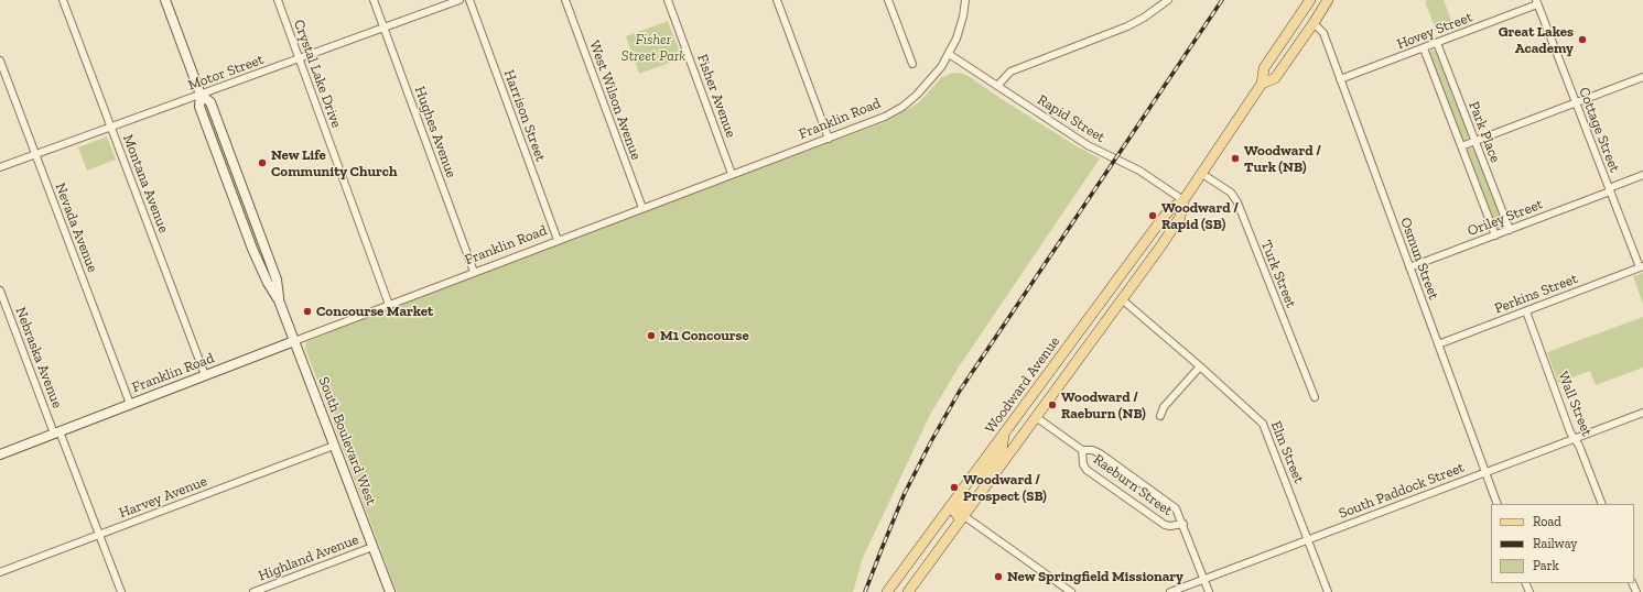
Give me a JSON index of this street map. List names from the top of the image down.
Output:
{
  "streets": {
    "main road": ["Woodward Avenue"],
    "street": [
      "Hovey Street",
      "Motor Street",
      "Crystal Lake Drive",
      "Fisher Avenue",
      "West Wilson Avenue",
      "Harrison Street",
      "Franklin Road",
      "Rapid Street",
      "Cottage Street",
      "Hughes Avenue",
      "Park Place",
      "Montana Avenue",
      "Oriley Street",
      "Nevada Avenue",
      "Osmun Street",
      "Turk Street",
      "Perkins Street",
      "Nebraska Avenue",
      "Wall Street",
      "South Boulevard West",
      "Elm Street",
      "Raeburn Street",
      "South Paddock Street",
      "Harvey Avenue",
      "Highland Avenue"
    ]
  },
  "crossings": [
    ["Hovey Street", "Cottage Street"],
    ["Hovey Street", "Park Place"],
    ["Hovey Street", "Osmun Street"],
    ["Motor Street", "Crystal Lake Drive"],
    ["Motor Street", "Hughes Avenue"],
    ["Motor Street", "Montana Avenue"],
    ["Motor Street", "Nevada Avenue"],
    ["Motor Street", "South Boulevard West"],
    ["Crystal Lake Drive", "Franklin Road"],
    ["Fisher Avenue", "Franklin Road"],
    ["West Wilson Avenue", "Franklin Road"],
    ["Harrison Street", "Franklin Road"],
    ["Franklin Road", "Rapid Street"],
    ["Franklin Road", "Hughes Avenue"],
    ["Franklin Road", "Montana Avenue"],
    ["Franklin Road", "Nevada Avenue"],
    ["Franklin Road", "Nebraska Avenue"],
    ["Franklin Road", "South Boulevard West"],
    ["Rapid Street", "Woodward Avenue"],
    ["Cottage Street", "Oriley Street"],
    ["Cottage Street", "Perkins Street"],
    ["Park Place", "Oriley Street"],
    ["Oriley Street", "Osmun Street"],
    ["Osmun Street", "Perkins Street"],
    ["Osmun Street", "Woodward Avenue"],
    ["Osmun Street", "South Paddock Street"],
    ["Turk Street", "Woodward Avenue"],
    ["Perkins Street", "Wall Street"],
    ["Nebraska Avenue", "Harvey Avenue"],
    ["Woodward Avenue", "Elm Street"],
    ["Woodward Avenue", "Raeburn Street"],
    ["Wall Street", "South Paddock Street"],
    ["South Boulevard West", "Harvey Avenue"],
    ["South Boulevard West", "Highland Avenue"],
    ["Elm Street", "South Paddock Street"],
    ["Raeburn Street", "South Paddock Street"]
  ],
  "parks": ["Fisher Street Park"],
  "places": [
    "Great Lakes Academy",
    "Woodward / Turk (NB)",
    "New Life Community Church",
    "Woodward / Rapid (SB)",
    "Concourse Market",
    "M1 Concourse",
    "Woodward / Raeburn (NB)",
    "Woodward / Prospect (SB)",
    "New Springfield Missionary"
  ],
  "legend": ["Road", "Railway", "Park"]
}
